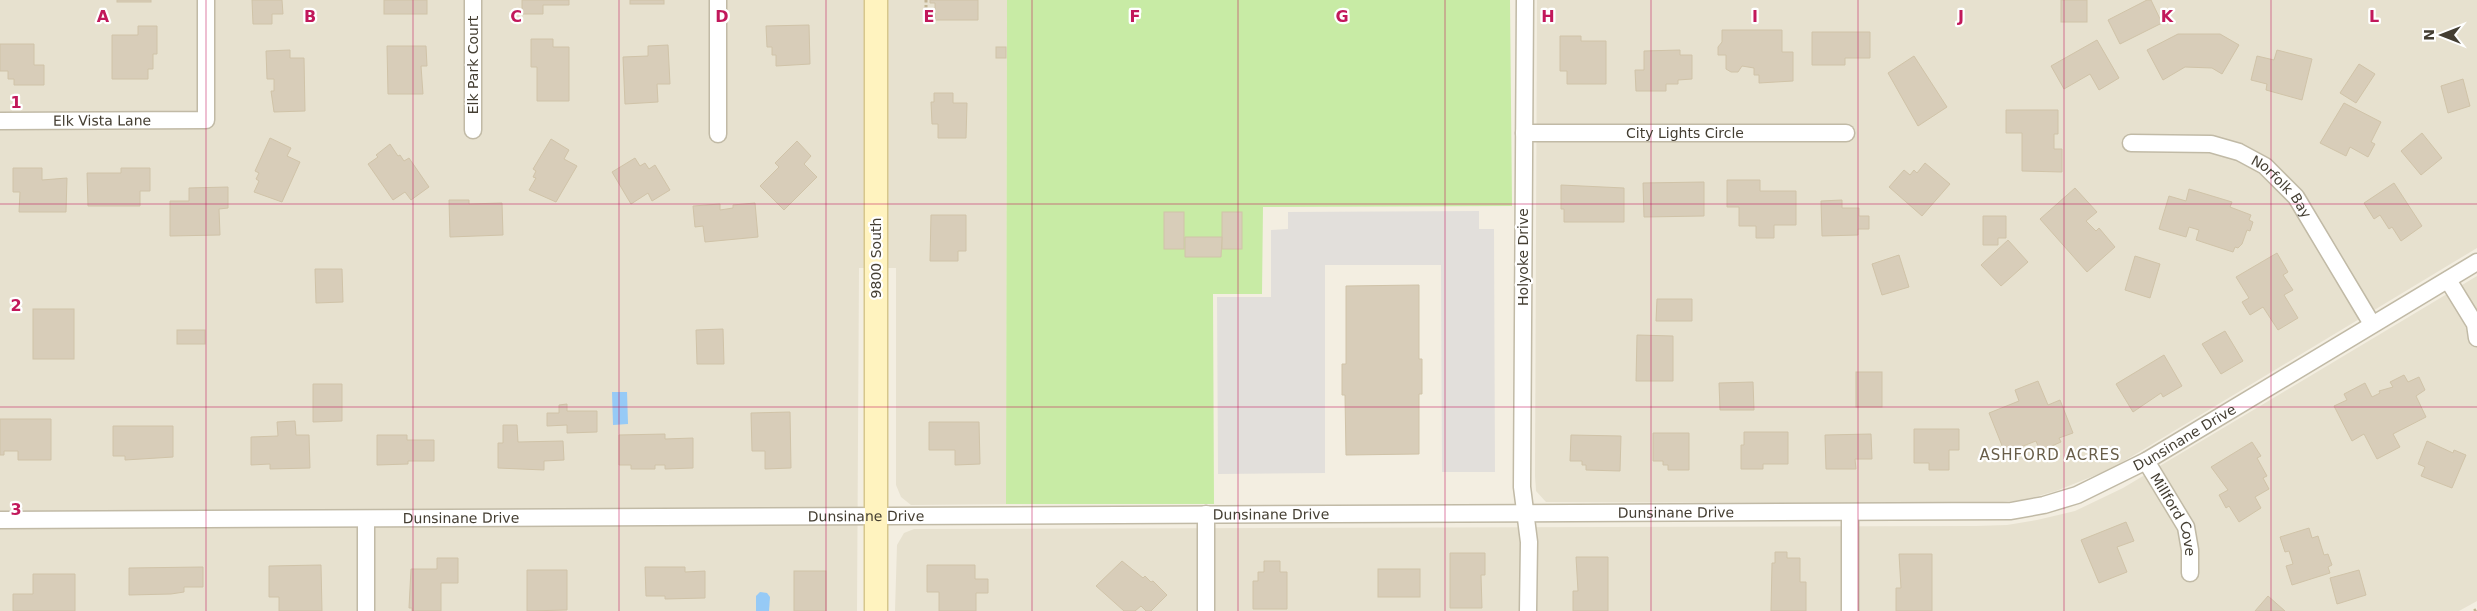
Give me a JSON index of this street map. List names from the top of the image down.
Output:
{
  "streets": {
    "main road": ["9800 South"],
    "street": [
      "Elk Park Court",
      "Elk Vista Lane",
      "City Lights Circle",
      "Norfolk Bay",
      "Holyoke Drive",
      "Dunsinane Drive",
      "Millford Cove"
    ]
  },
  "crossings": [
    ["City Lights Circle", "Holyoke Drive"],
    ["Norfolk Bay", "Dunsinane Drive"],
    ["Holyoke Drive", "Dunsinane Drive"],
    ["9800 South", "Dunsinane Drive"],
    ["Dunsinane Drive", "Millford Cove"]
  ],
  "districts": ["ASHFORD ACRES"],
  "north": "left",
  "grid": {
    "columns": [
      "A",
      "B",
      "C",
      "D",
      "E",
      "F",
      "G",
      "H",
      "I",
      "J",
      "K",
      "L"
    ],
    "rows": ["1", "2", "3"]
  }
}
